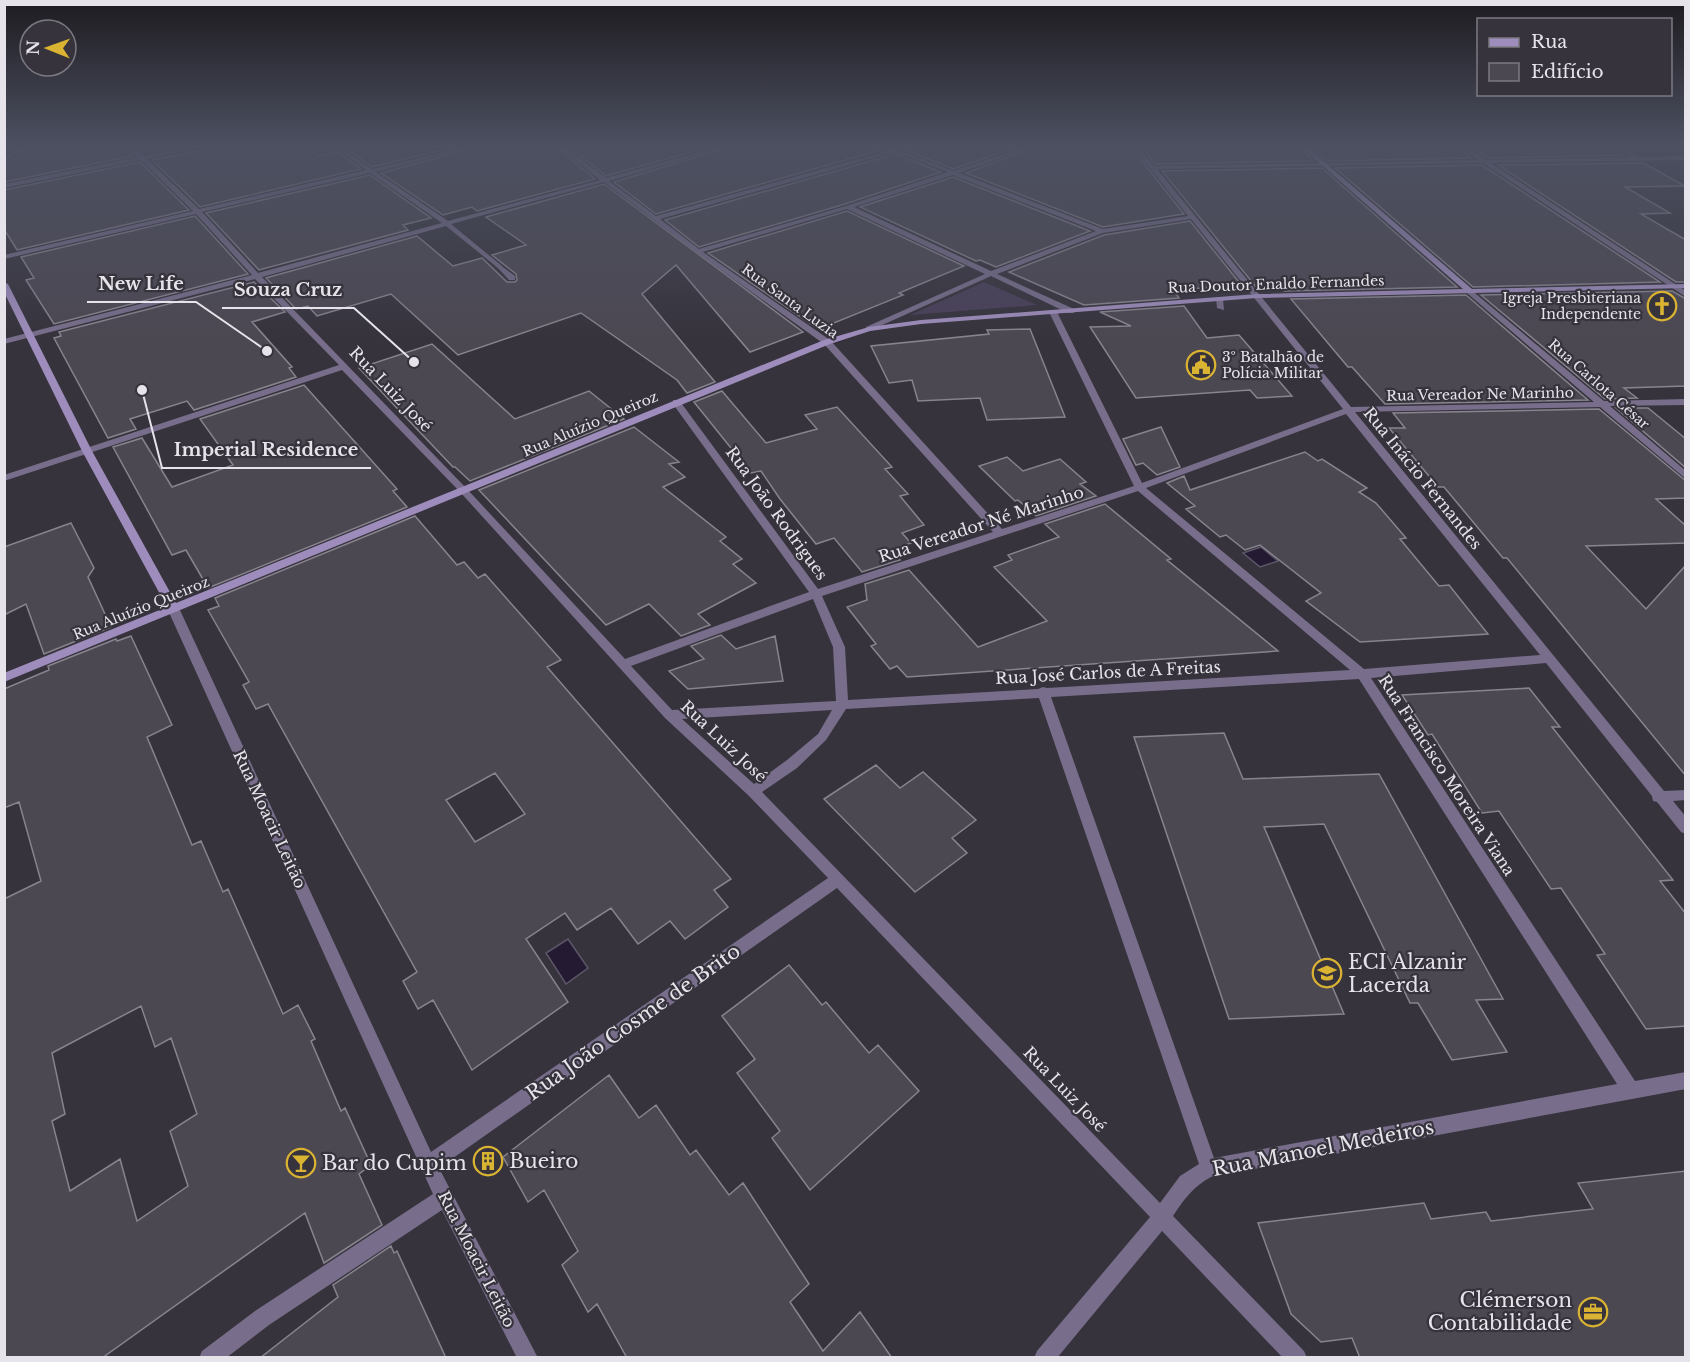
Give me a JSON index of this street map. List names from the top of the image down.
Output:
{
  "streets": {
    "main road": [
      "Rua Doutor Enaldo Fernandes",
      "Rua Carlota César",
      "Rua Aluízio Queiroz",
      "Rua Moacir Leitão"
    ],
    "street": [
      "Rua Santa Luzia",
      "Rua Luiz José",
      "Rua Vereador Ne Marinho",
      "Rua Inácio Fernandes",
      "Rua João Rodrigues",
      "Rua Vereador Né Marinho",
      "Rua José Carlos de A Freitas",
      "Rua Francisco Moreira Viana",
      "Rua João Cosme de Brito",
      "Rua Manoel Medeiros"
    ]
  },
  "crossings": [
    ["Rua Doutor Enaldo Fernandes", "Rua Carlota César"],
    ["Rua Doutor Enaldo Fernandes", "Rua Aluízio Queiroz"],
    ["Rua Doutor Enaldo Fernandes", "Rua Inácio Fernandes"],
    ["Rua Doutor Enaldo Fernandes", "Rua Francisco Moreira Viana"],
    ["Rua Santa Luzia", "Rua Aluízio Queiroz"],
    ["Rua Santa Luzia", "Rua Vereador Né Marinho"],
    ["Rua Carlota César", "Rua Vereador Ne Marinho"],
    ["Rua Luiz José", "Rua Aluízio Queiroz"],
    ["Rua Luiz José", "Rua Vereador Né Marinho"],
    ["Rua Luiz José", "Rua José Carlos de A Freitas"],
    ["Rua Luiz José", "Rua João Cosme de Brito"],
    ["Rua Luiz José", "Rua Manoel Medeiros"],
    ["Rua Vereador Ne Marinho", "Rua Inácio Fernandes"],
    ["Rua Vereador Ne Marinho", "Rua Vereador Né Marinho"],
    ["Rua Aluízio Queiroz", "Rua Inácio Fernandes"],
    ["Rua Aluízio Queiroz", "Rua João Rodrigues"],
    ["Rua Aluízio Queiroz", "Rua Moacir Leitão"],
    ["Rua Inácio Fernandes", "Rua Vereador Né Marinho"],
    ["Rua Inácio Fernandes", "Rua José Carlos de A Freitas"],
    ["Rua João Rodrigues", "Rua Vereador Né Marinho"],
    ["Rua João Rodrigues", "Rua José Carlos de A Freitas"],
    ["Rua Vereador Né Marinho", "Rua Francisco Moreira Viana"],
    ["Rua José Carlos de A Freitas", "Rua Francisco Moreira Viana"],
    ["Rua Francisco Moreira Viana", "Rua Manoel Medeiros"],
    ["Rua Moacir Leitão", "Rua João Cosme de Brito"]
  ],
  "places": {
    "church": ["Igreja Presbiteriana Independente"],
    "other": ["New Life", "Souza Cruz", "Imperial Residence"],
    "public building": ["3º Batalhão de Polícia Militar"],
    "school or university": ["ECI Alzanir Lacerda"],
    "building": ["Bueiro"],
    "bar": ["Bar do Cupim"],
    "office": ["Clémerson Contabilidade"]
  },
  "legend": ["Rua", "Edifício"],
  "north": "left"
}
